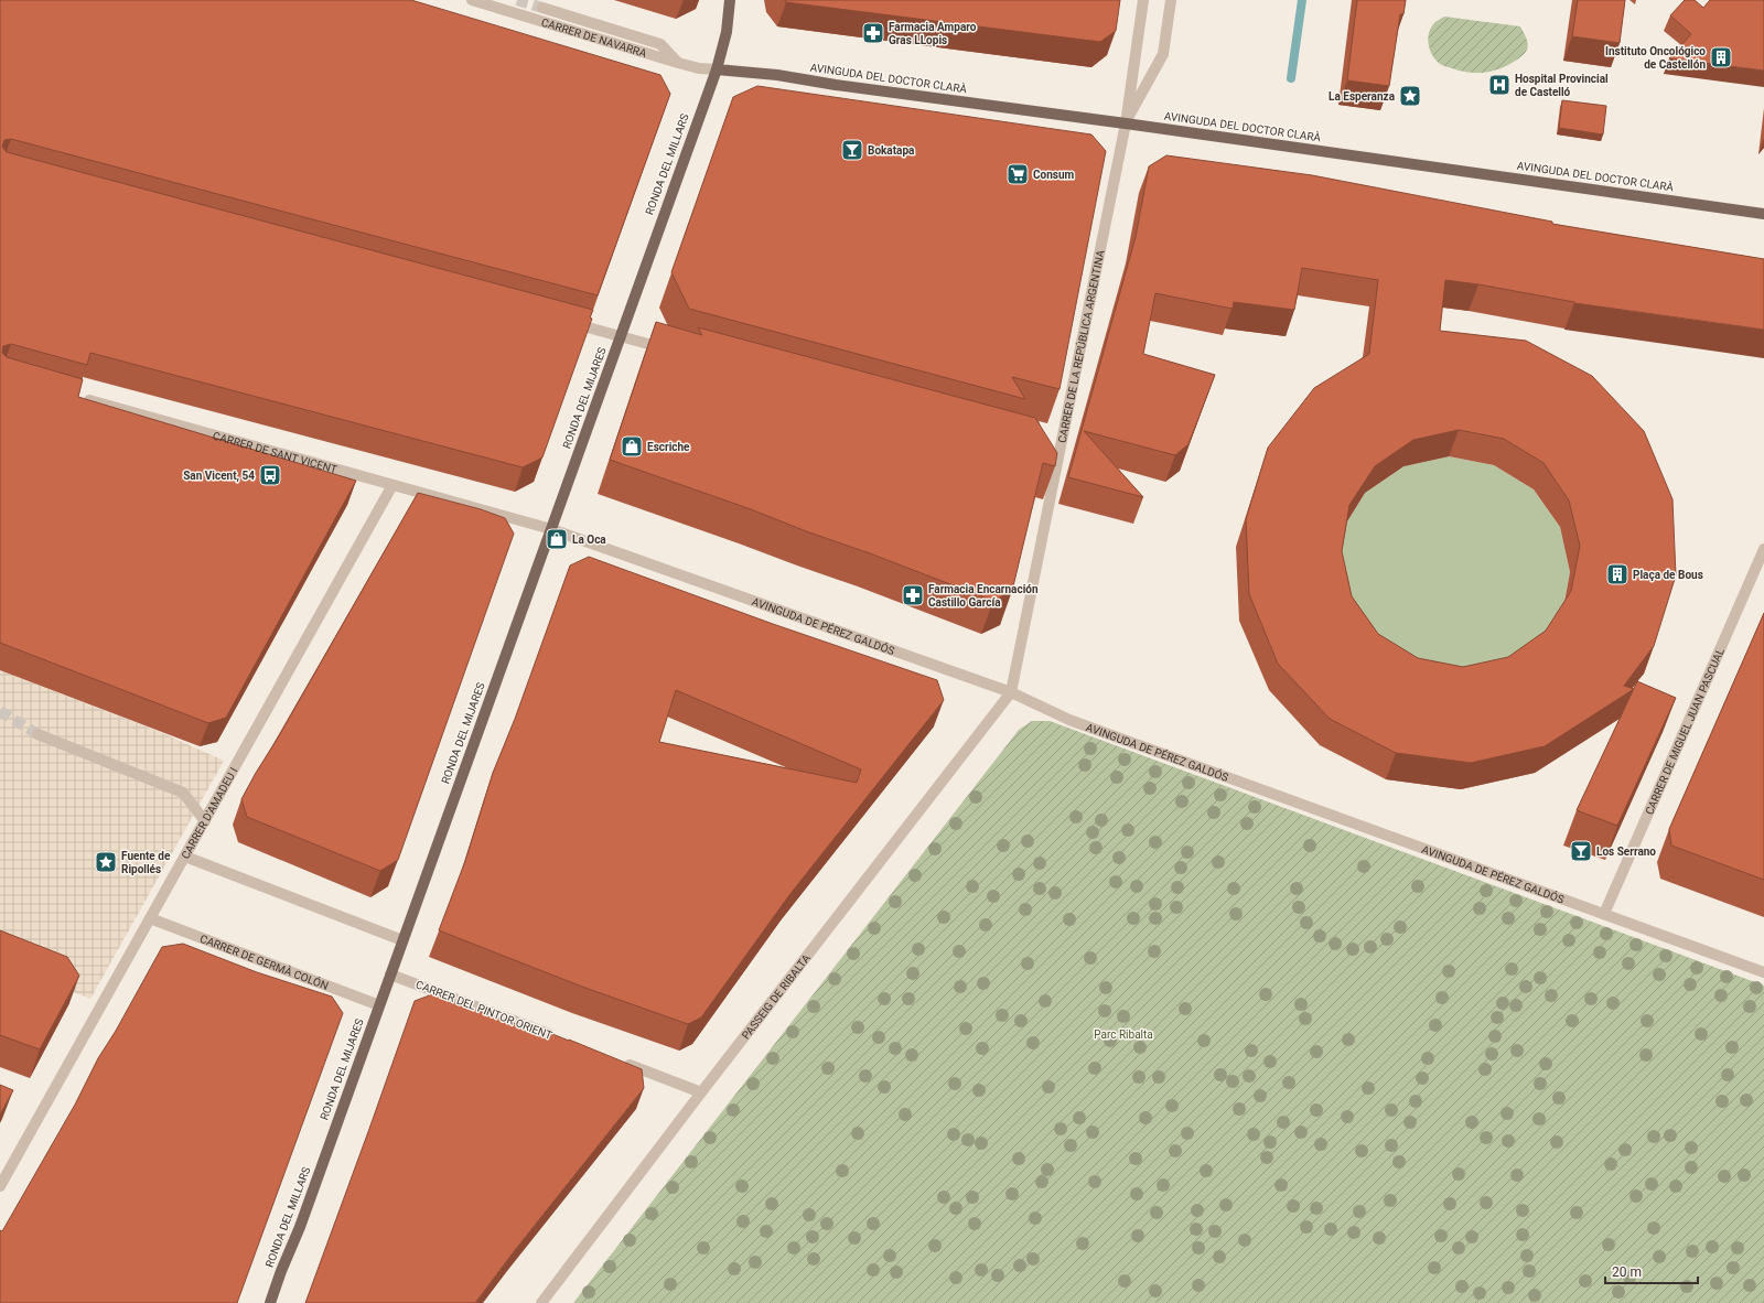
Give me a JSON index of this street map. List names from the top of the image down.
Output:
{
  "streets": {
    "main road": ["AVINGUDA DEL DOCTOR CLARÀ", "RONDA DEL MILLARS", "RONDA DEL MIJARES"],
    "street": [
      "CARRER DE NAVARRA",
      "CARRER DE LA REPÚBLICA ARGENTINA",
      "CARRER DE SANT VICENT",
      "AVINGUDA DE PÉREZ GALDÓS",
      "CARRER DE MIGUEL JUAN PASCUAL",
      "CARRER D'AMADEU I",
      "CARRER DE GERMÀ COLÓN",
      "PASSEIG DE RIBALTA",
      "CARRER DEL PINTOR ORIENT"
    ]
  },
  "crossings": [
    ["CARRER DE NAVARRA", "AVINGUDA DEL DOCTOR CLARÀ"],
    ["CARRER DE NAVARRA", "RONDA DEL MILLARS"],
    ["AVINGUDA DEL DOCTOR CLARÀ", "RONDA DEL MILLARS"],
    ["AVINGUDA DEL DOCTOR CLARÀ", "CARRER DE LA REPÚBLICA ARGENTINA"],
    ["RONDA DEL MILLARS", "RONDA DEL MIJARES"],
    ["CARRER DE LA REPÚBLICA ARGENTINA", "AVINGUDA DE PÉREZ GALDÓS"],
    ["CARRER DE LA REPÚBLICA ARGENTINA", "PASSEIG DE RIBALTA"],
    ["RONDA DEL MIJARES", "CARRER DE SANT VICENT"],
    ["RONDA DEL MIJARES", "AVINGUDA DE PÉREZ GALDÓS"],
    ["RONDA DEL MIJARES", "CARRER DE GERMÀ COLÓN"],
    ["RONDA DEL MIJARES", "CARRER DEL PINTOR ORIENT"],
    ["CARRER DE SANT VICENT", "AVINGUDA DE PÉREZ GALDÓS"],
    ["CARRER DE SANT VICENT", "CARRER D'AMADEU I"],
    ["AVINGUDA DE PÉREZ GALDÓS", "CARRER DE MIGUEL JUAN PASCUAL"],
    ["AVINGUDA DE PÉREZ GALDÓS", "PASSEIG DE RIBALTA"],
    ["CARRER D'AMADEU I", "CARRER DE GERMÀ COLÓN"]
  ],
  "parks": ["Parc Ribalta"],
  "places": {
    "pharmacy": ["Farmacia Amparo Gras LLopis", "Farmacia Encarnación Castillo García"],
    "building": ["Instituto Oncológico de Castellón", "Plaça de Bous"],
    "hospital": ["Hospital Provincial de Castelló"],
    "place": ["La Esperanza", "Fuente de Ripollés"],
    "bar": ["Bokatapa", "Los Serrano"],
    "supermarket": ["Consum"],
    "shop": ["Escriche", "La Oca"],
    "bus stop": ["San Vicent, 54"]
  },
  "scale_bar": "20 m"
}
